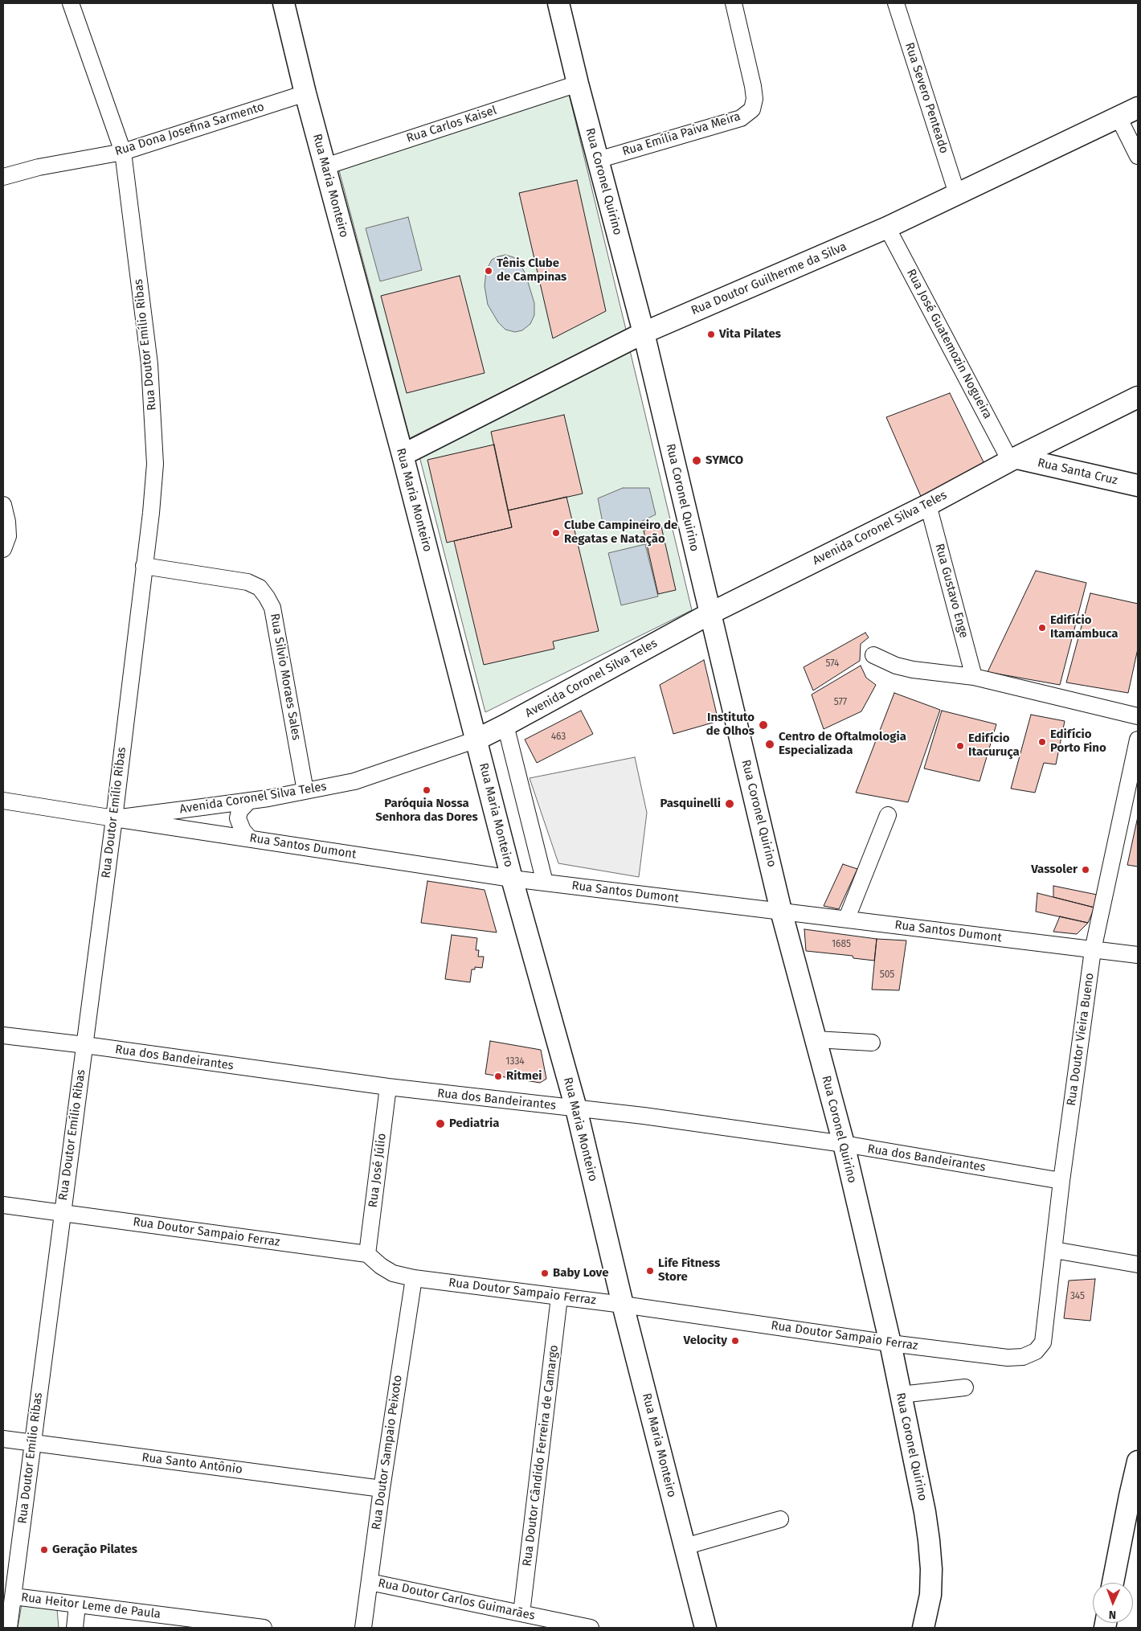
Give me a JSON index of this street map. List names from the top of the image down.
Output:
{
  "streets": {
    "main road": [
      "Rua Coronel Quirino",
      "Rua Maria Monteiro",
      "Rua Doutor Guilherme da Silva",
      "Rua Santa Cruz",
      "Avenida Coronel Silva Teles"
    ],
    "street": [
      "Rua Severo Penteado",
      "Rua Carlos Kaisel",
      "Rua Dona Josefina Sarmento",
      "Rua Emília Paiva Meira",
      "Rua José Guatemozin Nogueira",
      "Rua Doutor Emílio Ribas",
      "Rua Gustavo Enge",
      "Rua Silvio Moraes Sales",
      "Rua Santos Dumont",
      "Rua Doutor Vieira Bueno",
      "Rua dos Bandeirantes",
      "Rua José Júlio",
      "Rua Doutor Sampaio Ferraz",
      "Rua Doutor Sampaio Peixoto",
      "Rua Doutor Cândido Ferreira de Camargo",
      "Rua Santo Antônio",
      "Rua Doutor Carlos Guimarães",
      "Rua Heitor Leme de Paula"
    ]
  },
  "crossings": [
    ["Rua Severo Penteado", "Rua Doutor Guilherme da Silva"],
    ["Rua Carlos Kaisel", "Rua Coronel Quirino"],
    ["Rua Carlos Kaisel", "Rua Maria Monteiro"],
    ["Rua Dona Josefina Sarmento", "Rua Maria Monteiro"],
    ["Rua Dona Josefina Sarmento", "Rua Doutor Emílio Ribas"],
    ["Rua Emília Paiva Meira", "Rua Coronel Quirino"],
    ["Rua Coronel Quirino", "Rua Doutor Guilherme da Silva"],
    ["Rua Coronel Quirino", "Avenida Coronel Silva Teles"],
    ["Rua Coronel Quirino", "Rua Santos Dumont"],
    ["Rua Coronel Quirino", "Rua dos Bandeirantes"],
    ["Rua Coronel Quirino", "Rua Doutor Sampaio Ferraz"],
    ["Rua Maria Monteiro", "Rua Doutor Guilherme da Silva"],
    ["Rua Maria Monteiro", "Avenida Coronel Silva Teles"],
    ["Rua Maria Monteiro", "Rua Santos Dumont"],
    ["Rua Maria Monteiro", "Rua dos Bandeirantes"],
    ["Rua Maria Monteiro", "Rua Doutor Sampaio Ferraz"],
    ["Rua Doutor Guilherme da Silva", "Rua José Guatemozin Nogueira"],
    ["Rua José Guatemozin Nogueira", "Rua Santa Cruz"],
    ["Rua José Guatemozin Nogueira", "Avenida Coronel Silva Teles"],
    ["Rua Doutor Emílio Ribas", "Avenida Coronel Silva Teles"],
    ["Rua Doutor Emílio Ribas", "Rua Silvio Moraes Sales"],
    ["Rua Doutor Emílio Ribas", "Rua Santos Dumont"],
    ["Rua Doutor Emílio Ribas", "Rua dos Bandeirantes"],
    ["Rua Doutor Emílio Ribas", "Rua Doutor Sampaio Ferraz"],
    ["Rua Doutor Emílio Ribas", "Rua Santo Antônio"],
    ["Rua Doutor Emílio Ribas", "Rua Heitor Leme de Paula"],
    ["Rua Santa Cruz", "Avenida Coronel Silva Teles"],
    ["Avenida Coronel Silva Teles", "Rua Gustavo Enge"],
    ["Avenida Coronel Silva Teles", "Rua Silvio Moraes Sales"],
    ["Avenida Coronel Silva Teles", "Rua Santos Dumont"],
    ["Rua Santos Dumont", "Rua Doutor Vieira Bueno"],
    ["Rua Doutor Vieira Bueno", "Rua dos Bandeirantes"],
    ["Rua Doutor Vieira Bueno", "Rua Doutor Sampaio Ferraz"],
    ["Rua dos Bandeirantes", "Rua José Júlio"],
    ["Rua José Júlio", "Rua Doutor Sampaio Ferraz"],
    ["Rua Doutor Sampaio Ferraz", "Rua Doutor Sampaio Peixoto"],
    ["Rua Doutor Sampaio Ferraz", "Rua Doutor Cândido Ferreira de Camargo"],
    ["Rua Doutor Sampaio Peixoto", "Rua Santo Antônio"],
    ["Rua Doutor Sampaio Peixoto", "Rua Doutor Carlos Guimarães"],
    ["Rua Doutor Cândido Ferreira de Camargo", "Rua Doutor Carlos Guimarães"]
  ],
  "places": [
    "Tênis Clube de Campinas",
    "Vita Pilates",
    "SYMCO",
    "Clube Campineiro de Regatas e Natação",
    "Edifício Itamambuca",
    "Instituto de Olhos",
    "Edifício Porto Fino",
    "Centro de Oftalmologia Especializada",
    "Edifício Itacuruça",
    "Paróquia Nossa Senhora das Dores",
    "Pasquinelli",
    "Vassoler",
    "Ritmei",
    "Pediatria",
    "Life Fitness Store",
    "Baby Love",
    "Velocity",
    "Geração Pilates"
  ],
  "house_numbers": [
    "574",
    "577",
    "463",
    "1685",
    "505",
    "1334",
    "345"
  ],
  "north": "bottom"
}
